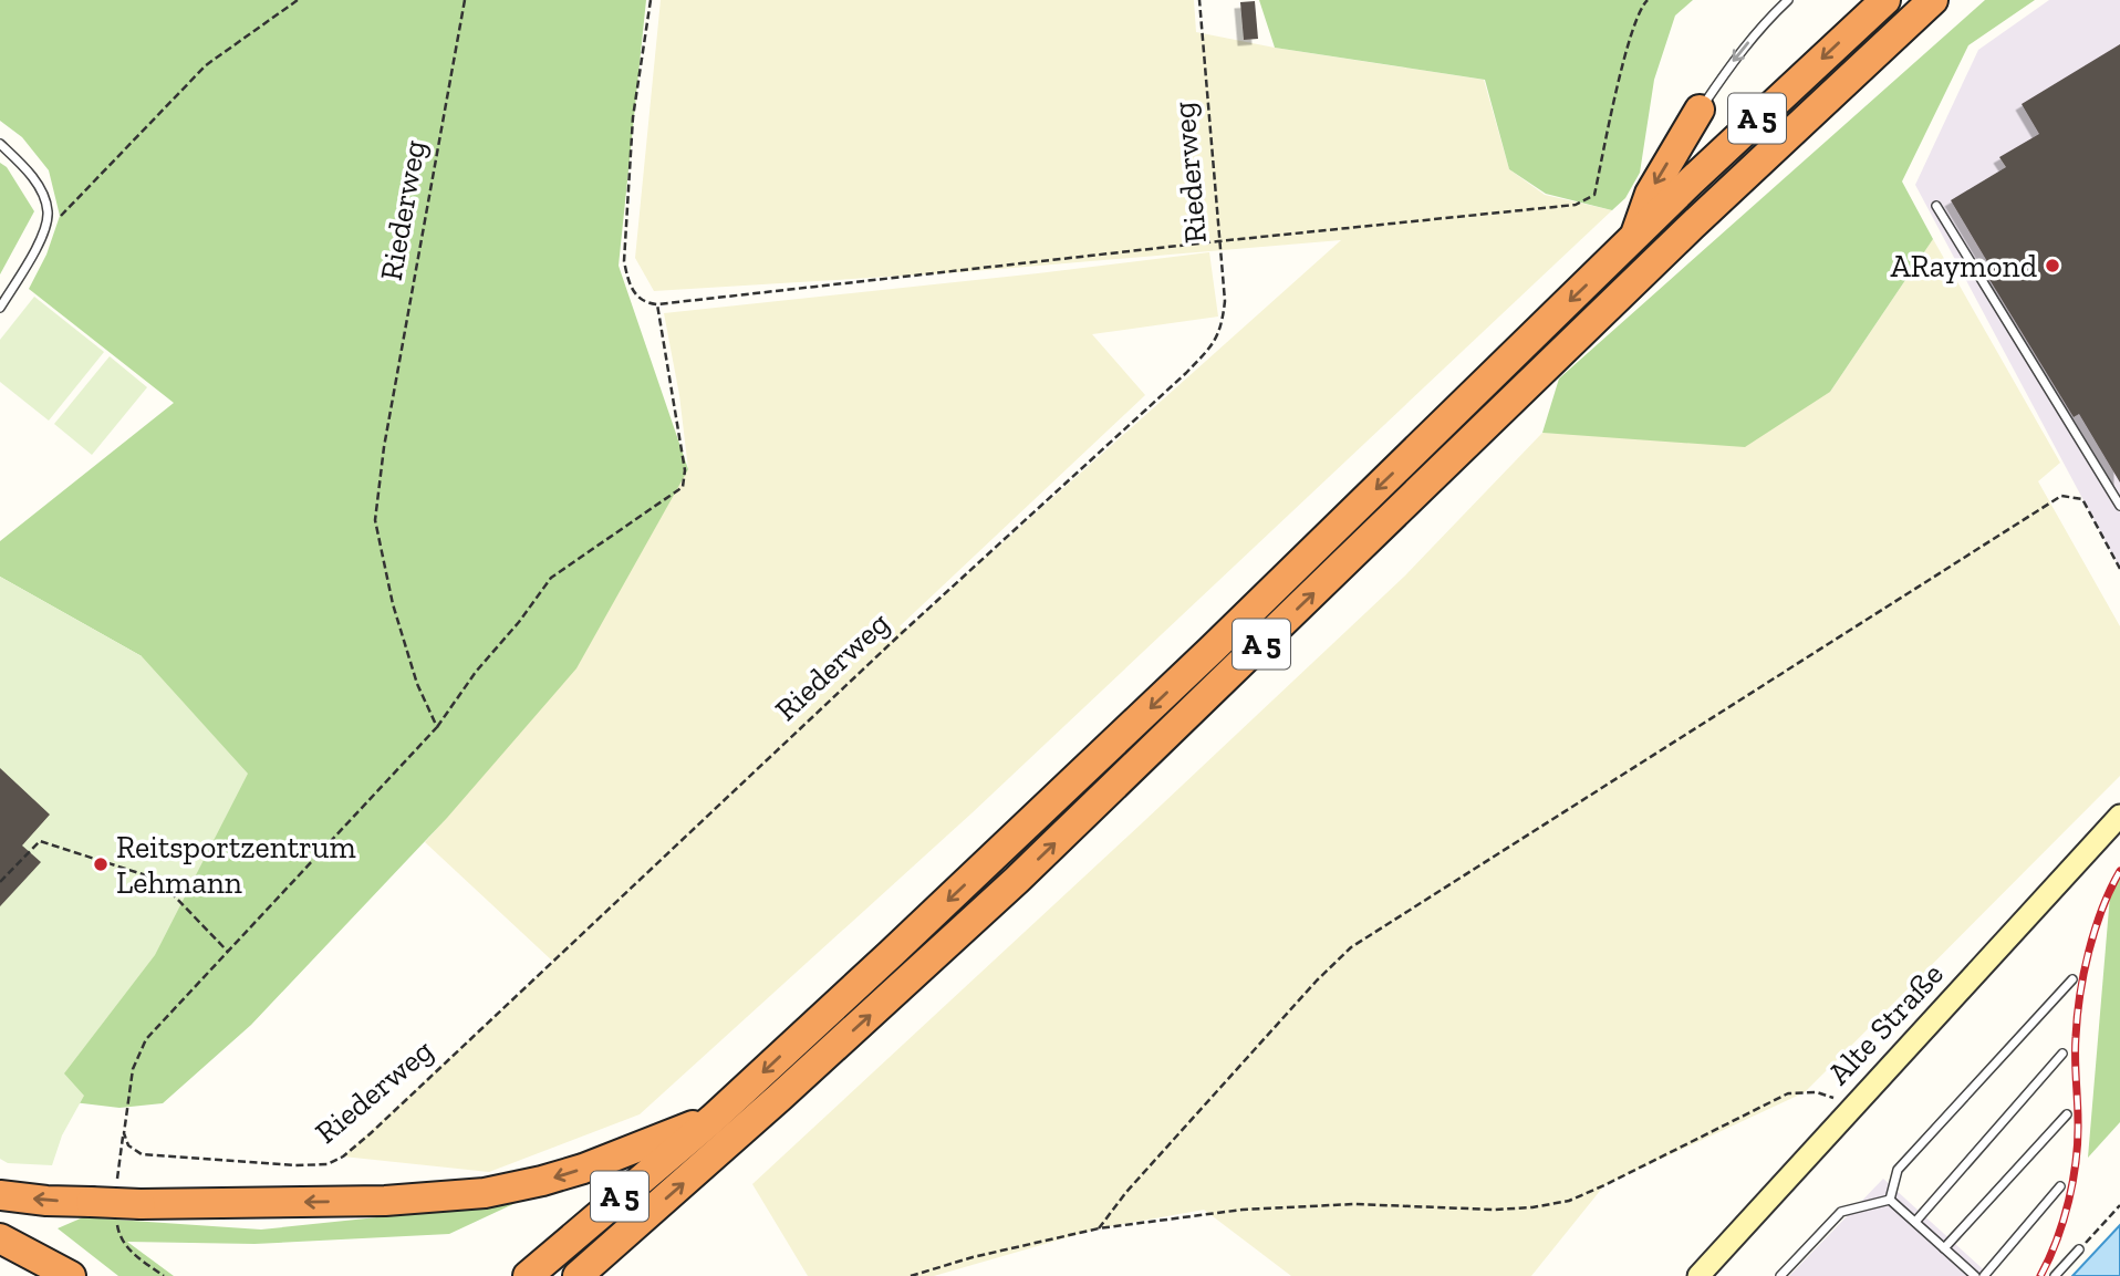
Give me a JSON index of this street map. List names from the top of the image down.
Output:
{
  "streets": {
    "highway": ["A 5"],
    "street": ["Alte Straße"],
    "path": ["Riederweg"]
  },
  "places": ["ARaymond", "Reitsportzentrum Lehmann"]
}
